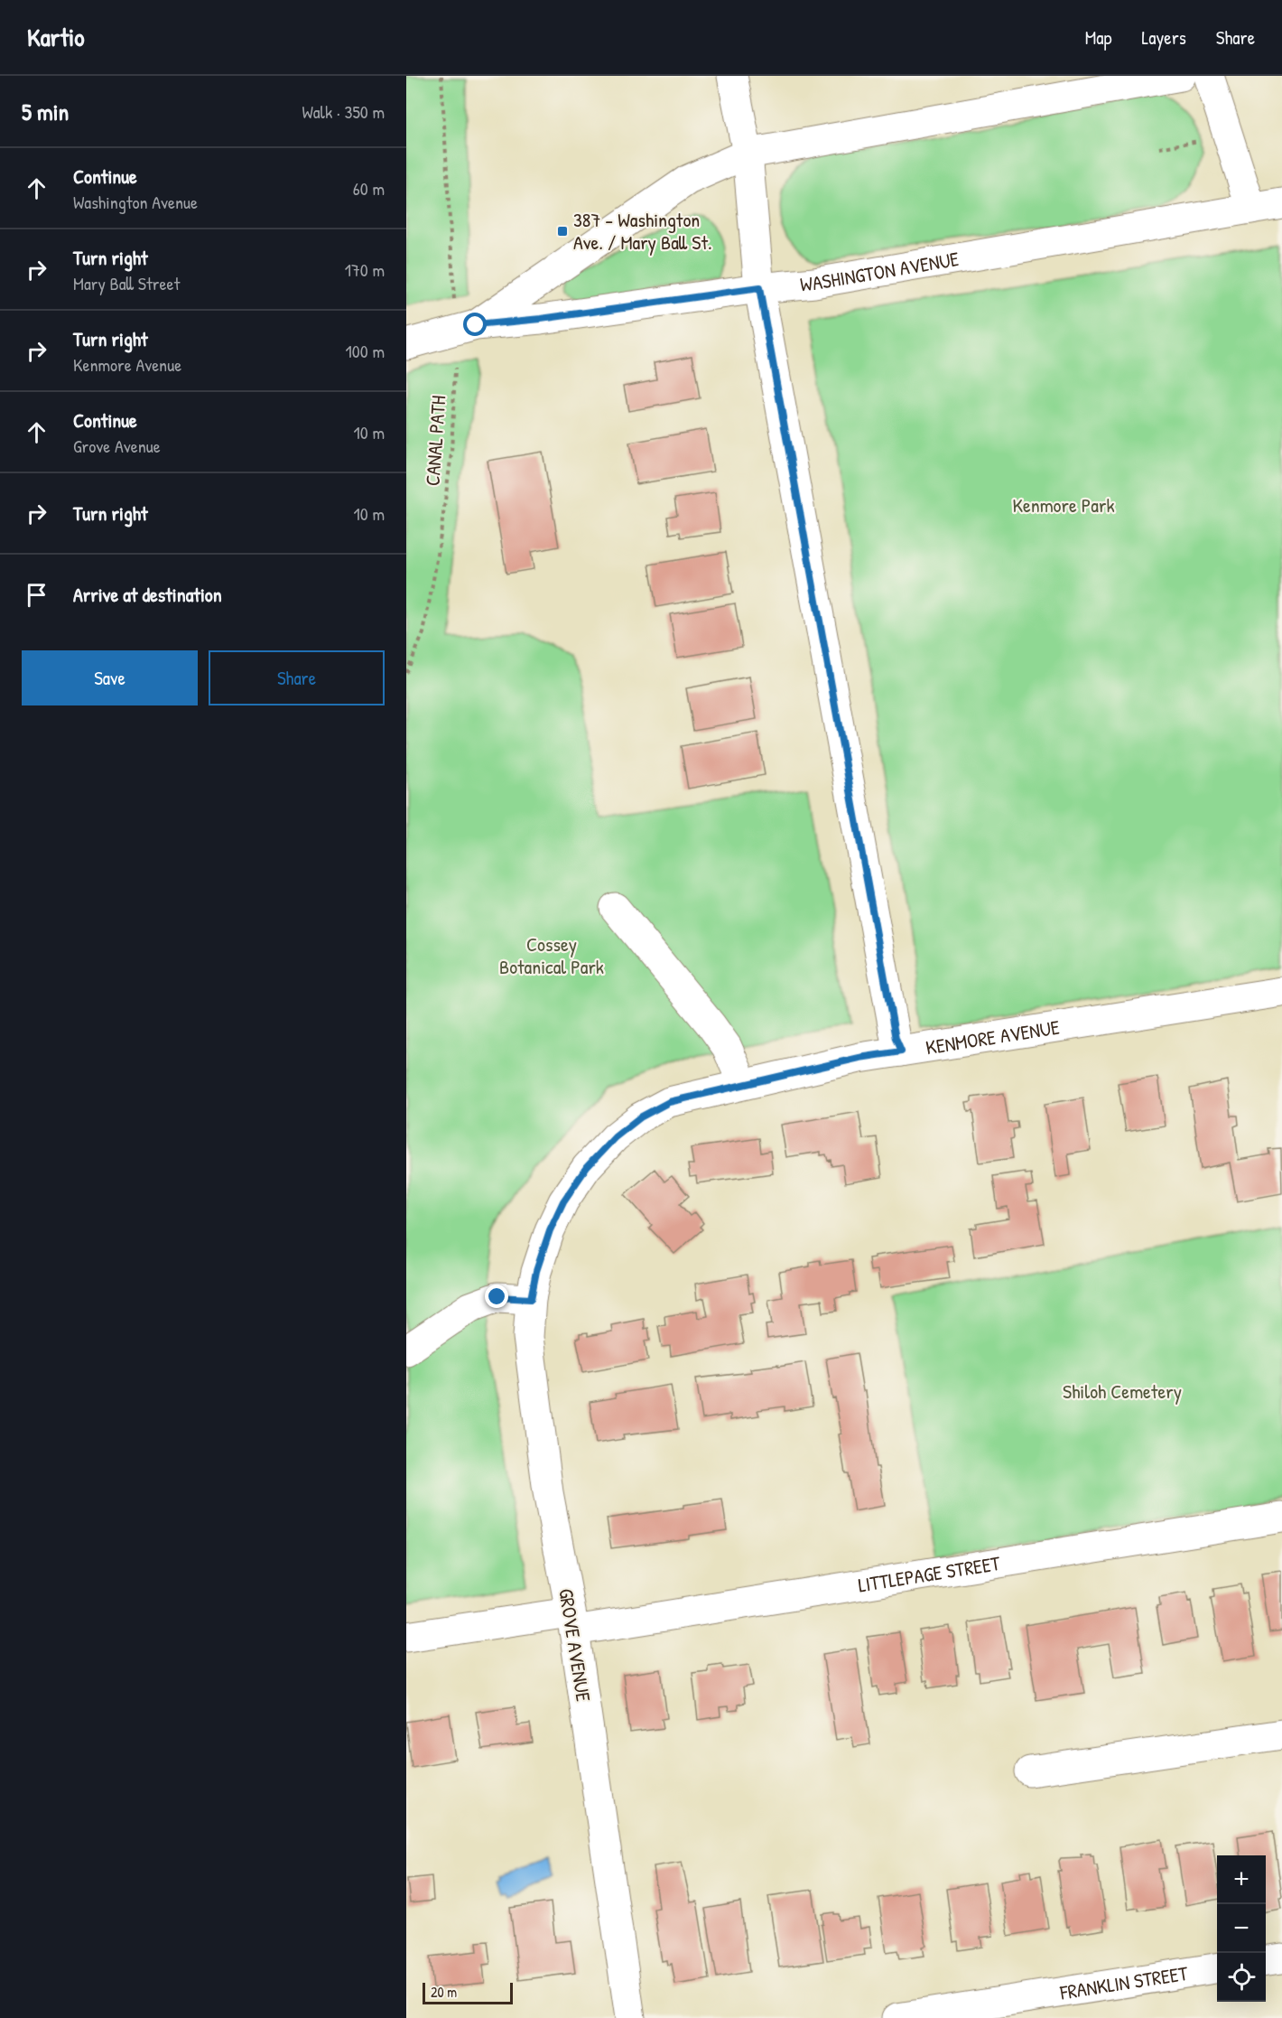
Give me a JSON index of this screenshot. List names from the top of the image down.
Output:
{
  "streets": {
    "street": [
      "WASHINGTON AVENUE",
      "KENMORE AVENUE",
      "LITTLEPAGE STREET",
      "GROVE AVENUE",
      "FRANKLIN STREET"
    ],
    "path": ["CANAL PATH"]
  },
  "crossings": [
    ["KENMORE AVENUE", "GROVE AVENUE"],
    ["LITTLEPAGE STREET", "GROVE AVENUE"]
  ],
  "parks": ["Kenmore Park", "Cossey Botanical Park", "Shiloh Cemetery"],
  "places": {
    "transit": ["387 - Washington Ave. / Mary Ball St."]
  },
  "scale_bar": "20 m",
  "page": {
    "header": "Kartio",
    "nav": ["Map", "Layers", "Share"],
    "heading": ["5 min", "Walk · 350 m"],
    "list": [
      ["Continue", "Washington Avenue", "60 m"],
      ["Turn right", "Mary Ball Street", "170 m"],
      ["Turn right", "Kenmore Avenue", "100 m"],
      ["Continue", "Grove Avenue", "10 m"],
      ["Turn right", "10 m"],
      "Arrive at destination"
    ],
    "buttons": ["Save", "Share"],
    "map_buttons": ["+", "−"],
    "scale": "20 m"
  }
}
